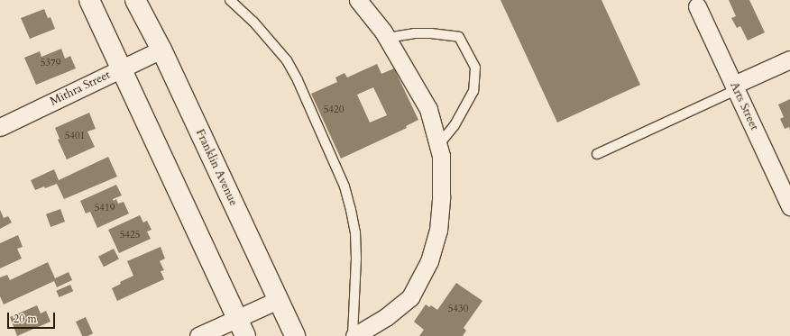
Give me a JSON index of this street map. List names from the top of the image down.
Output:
{
  "streets": {
    "street": ["Mithra Street", "Arts Street", "Franklin Avenue"]
  },
  "crossings": [
    ["Mithra Street", "Franklin Avenue"]
  ],
  "house_numbers": [
    "5379",
    "5420",
    "5401",
    "5419",
    "5425",
    "5430"
  ],
  "scale_bar": "20 m"
}
